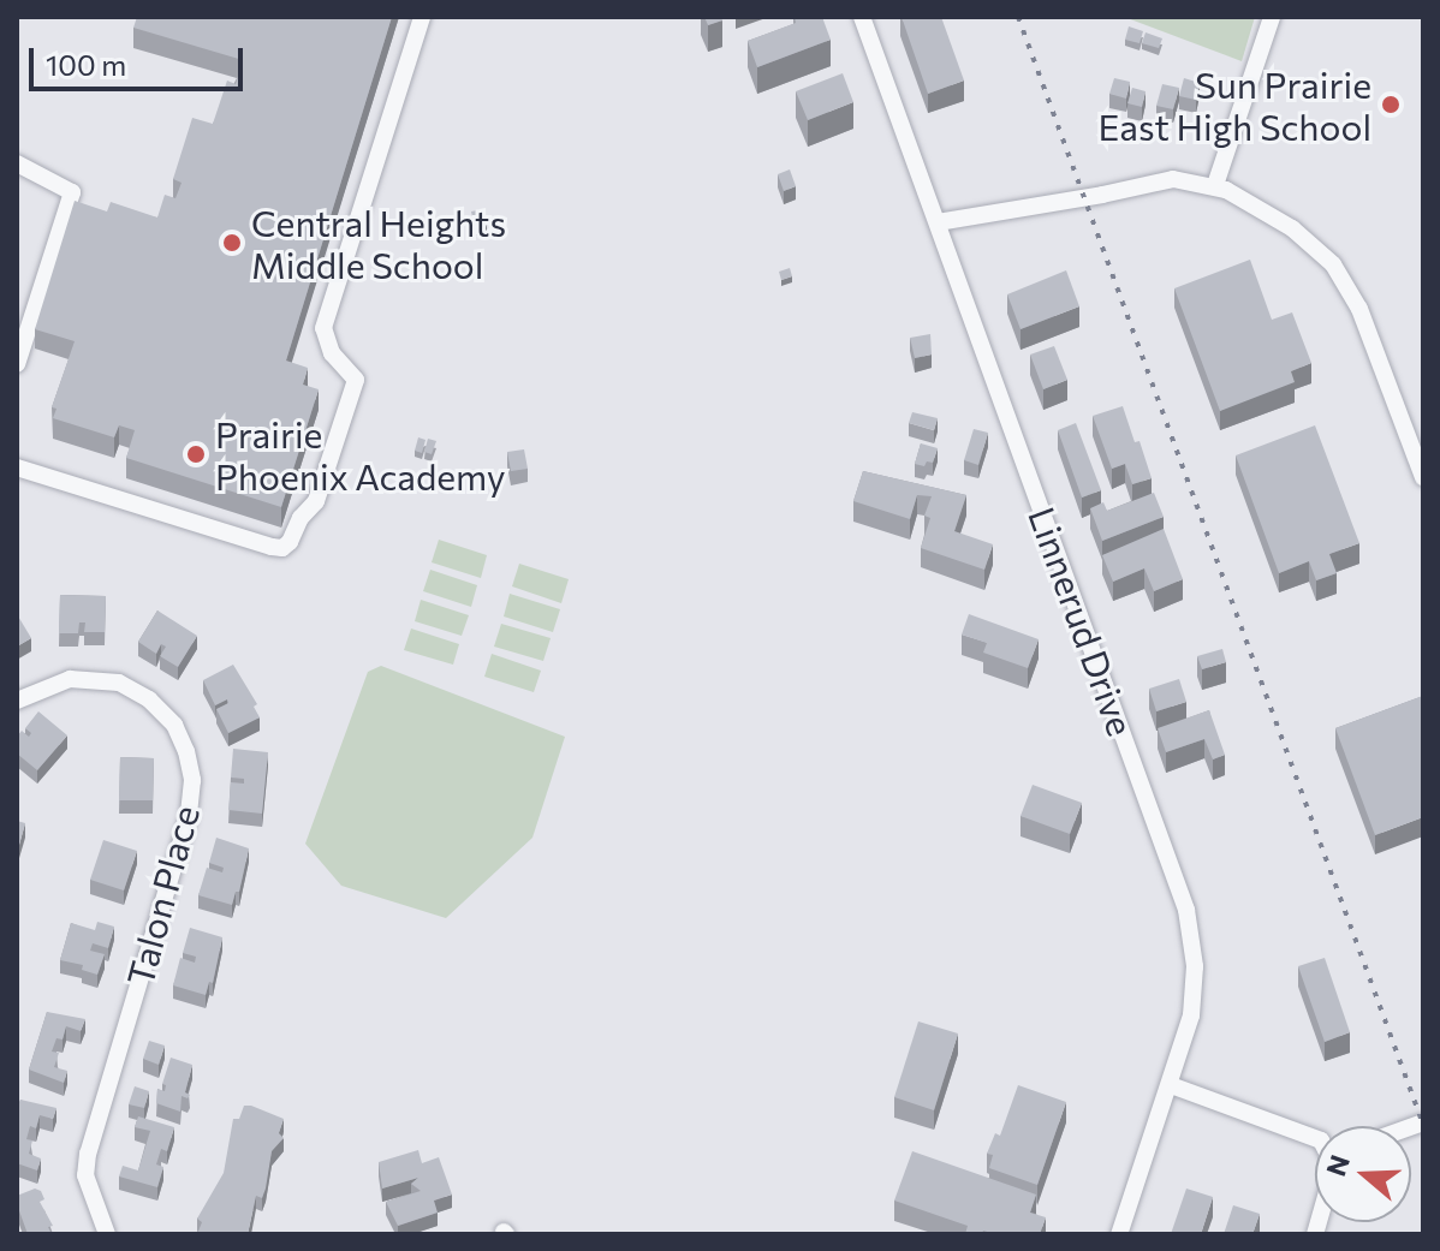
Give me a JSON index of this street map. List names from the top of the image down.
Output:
{
  "streets": {
    "street": ["Linnerud Drive", "Talon Place"]
  },
  "places": ["Sun Prairie East High School", "Central Heights Middle School", "Prairie Phoenix Academy"],
  "scale_bar": "100 m",
  "north": "left"
}
